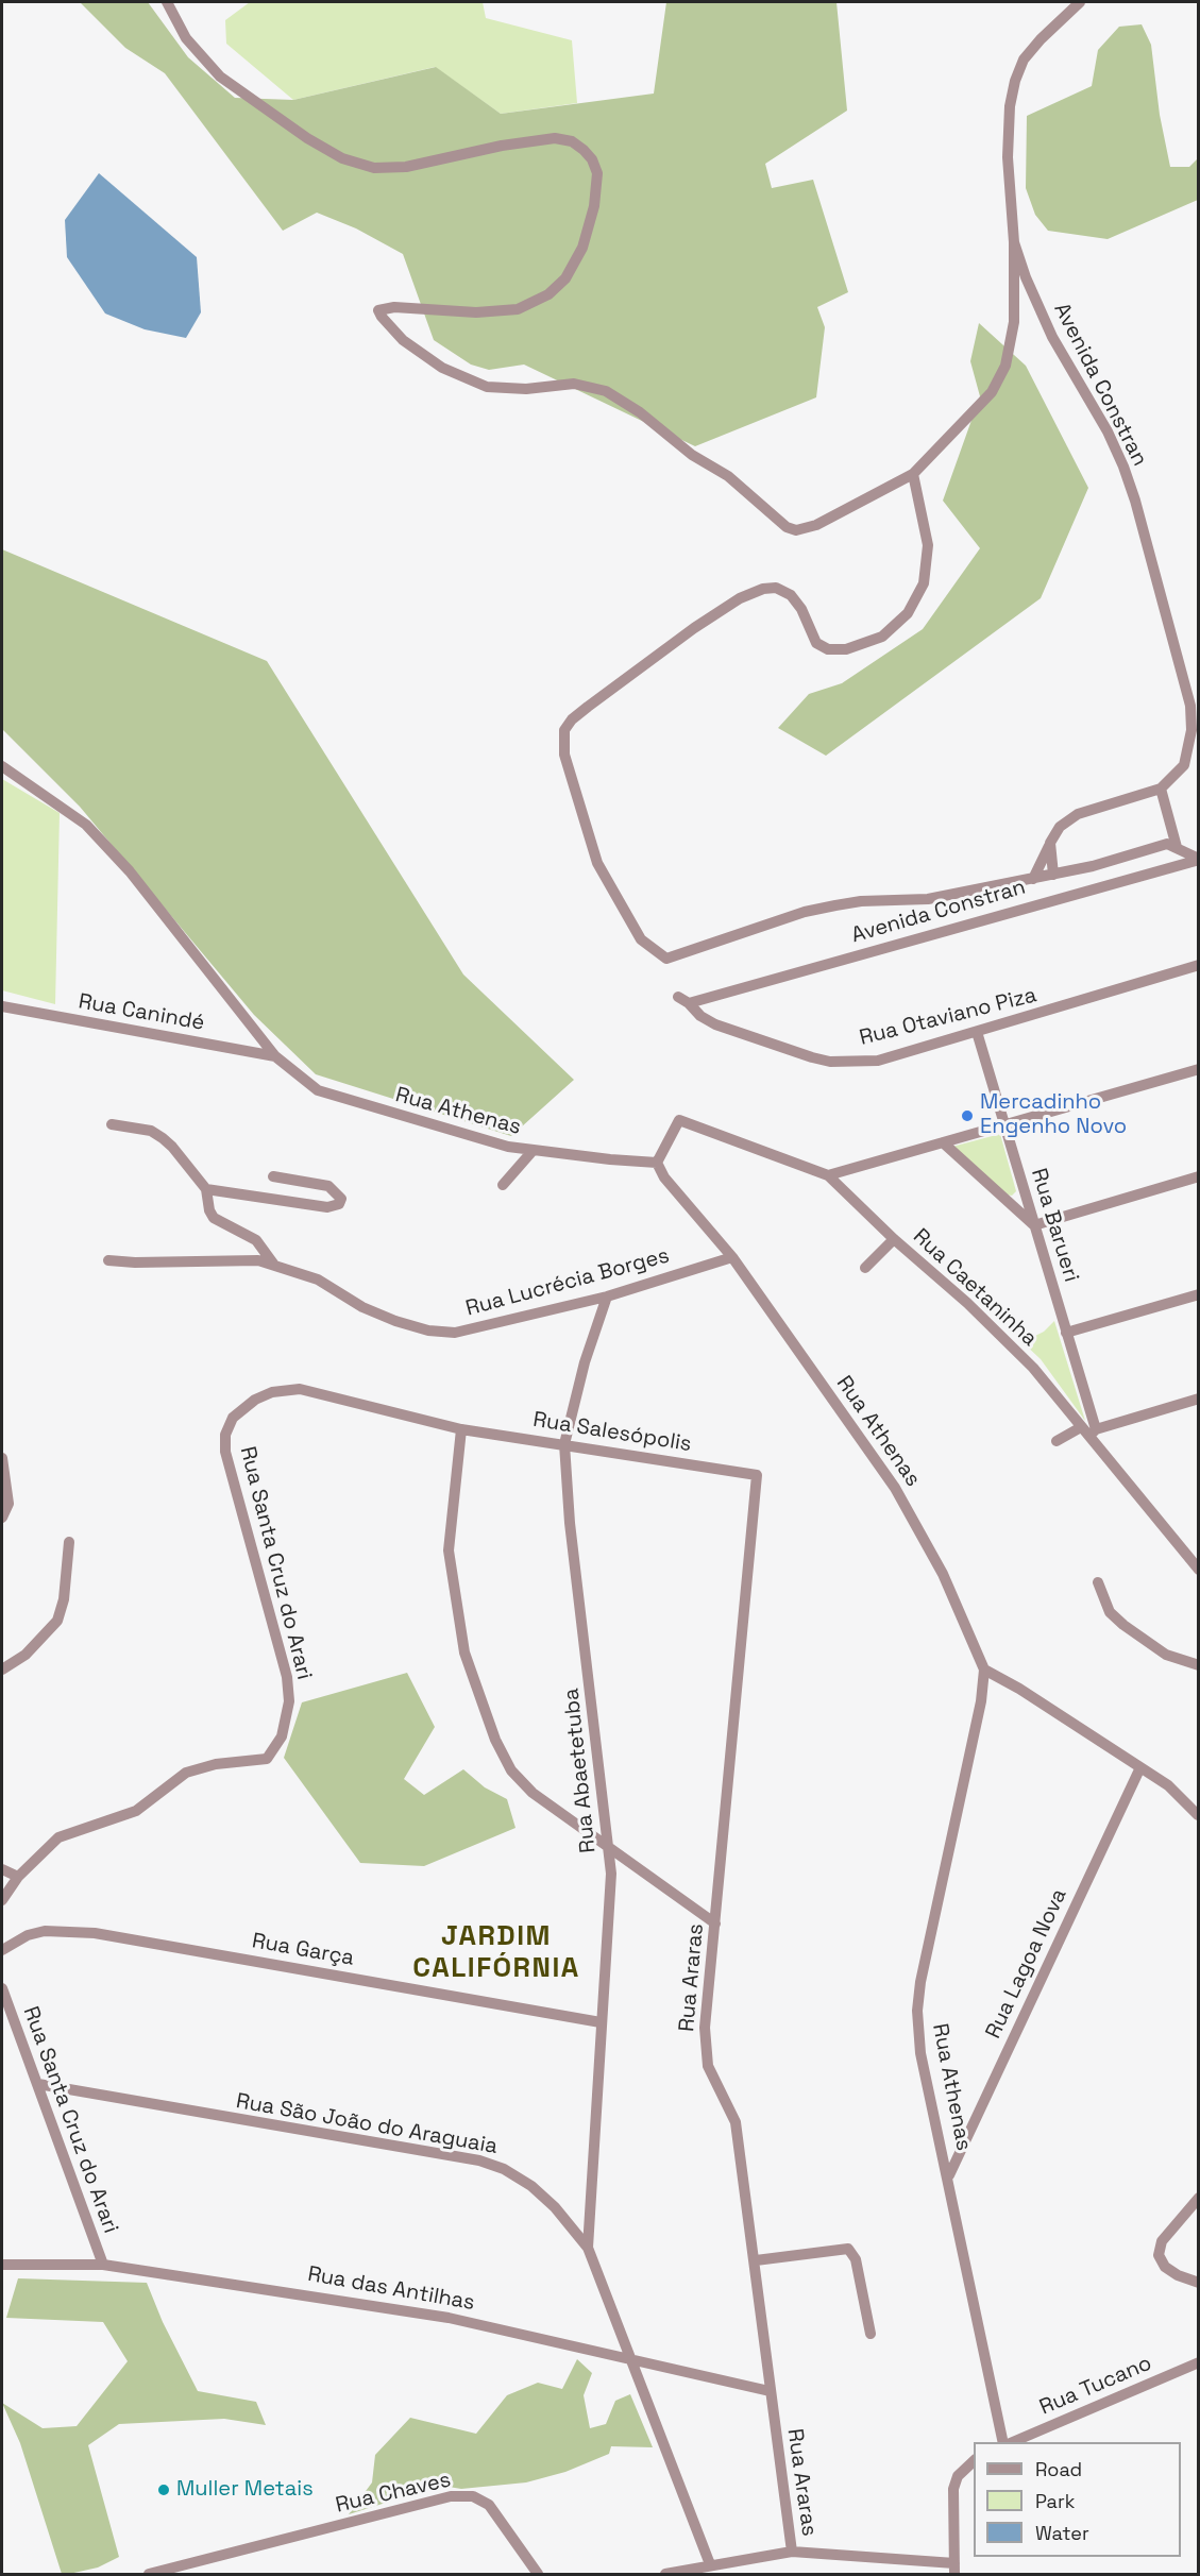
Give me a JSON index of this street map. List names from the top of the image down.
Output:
{
  "streets": {
    "street": [
      "Avenida Constran",
      "Rua Canindé",
      "Rua Otaviano Piza",
      "Rua Athenas",
      "Rua Barueri",
      "Rua Lucrécia Borges",
      "Rua Caetaninha",
      "Rua Salesópolis",
      "Rua Santa Cruz do Arari",
      "Rua Abaetetuba",
      "Rua Garça",
      "Rua Lagoa Nova",
      "Rua Araras",
      "Rua São João do Araguaia",
      "Rua das Antilhas",
      "Rua Tucano",
      "Rua Chaves"
    ]
  },
  "crossings": [
    ["Avenida Constran", "Rua Otaviano Piza"],
    ["Rua Canindé", "Rua Athenas"],
    ["Rua Otaviano Piza", "Rua Barueri"],
    ["Rua Athenas", "Rua Lucrécia Borges"],
    ["Rua Athenas", "Rua Lagoa Nova"],
    ["Rua Barueri", "Rua Caetaninha"],
    ["Rua Lucrécia Borges", "Rua Abaetetuba"],
    ["Rua Salesópolis", "Rua Santa Cruz do Arari"],
    ["Rua Salesópolis", "Rua Abaetetuba"],
    ["Rua Salesópolis", "Rua Araras"],
    ["Rua Santa Cruz do Arari", "Rua São João do Araguaia"],
    ["Rua Santa Cruz do Arari", "Rua das Antilhas"],
    ["Rua Abaetetuba", "Rua Garça"],
    ["Rua Abaetetuba", "Rua São João do Araguaia"],
    ["Rua Araras", "Rua das Antilhas"],
    ["Rua São João do Araguaia", "Rua das Antilhas"]
  ],
  "districts": ["JARDIM CALIFÓRNIA"],
  "places": ["Mercadinho Engenho Novo", "Muller Metais"],
  "legend": ["Road", "Park", "Water"]
}
